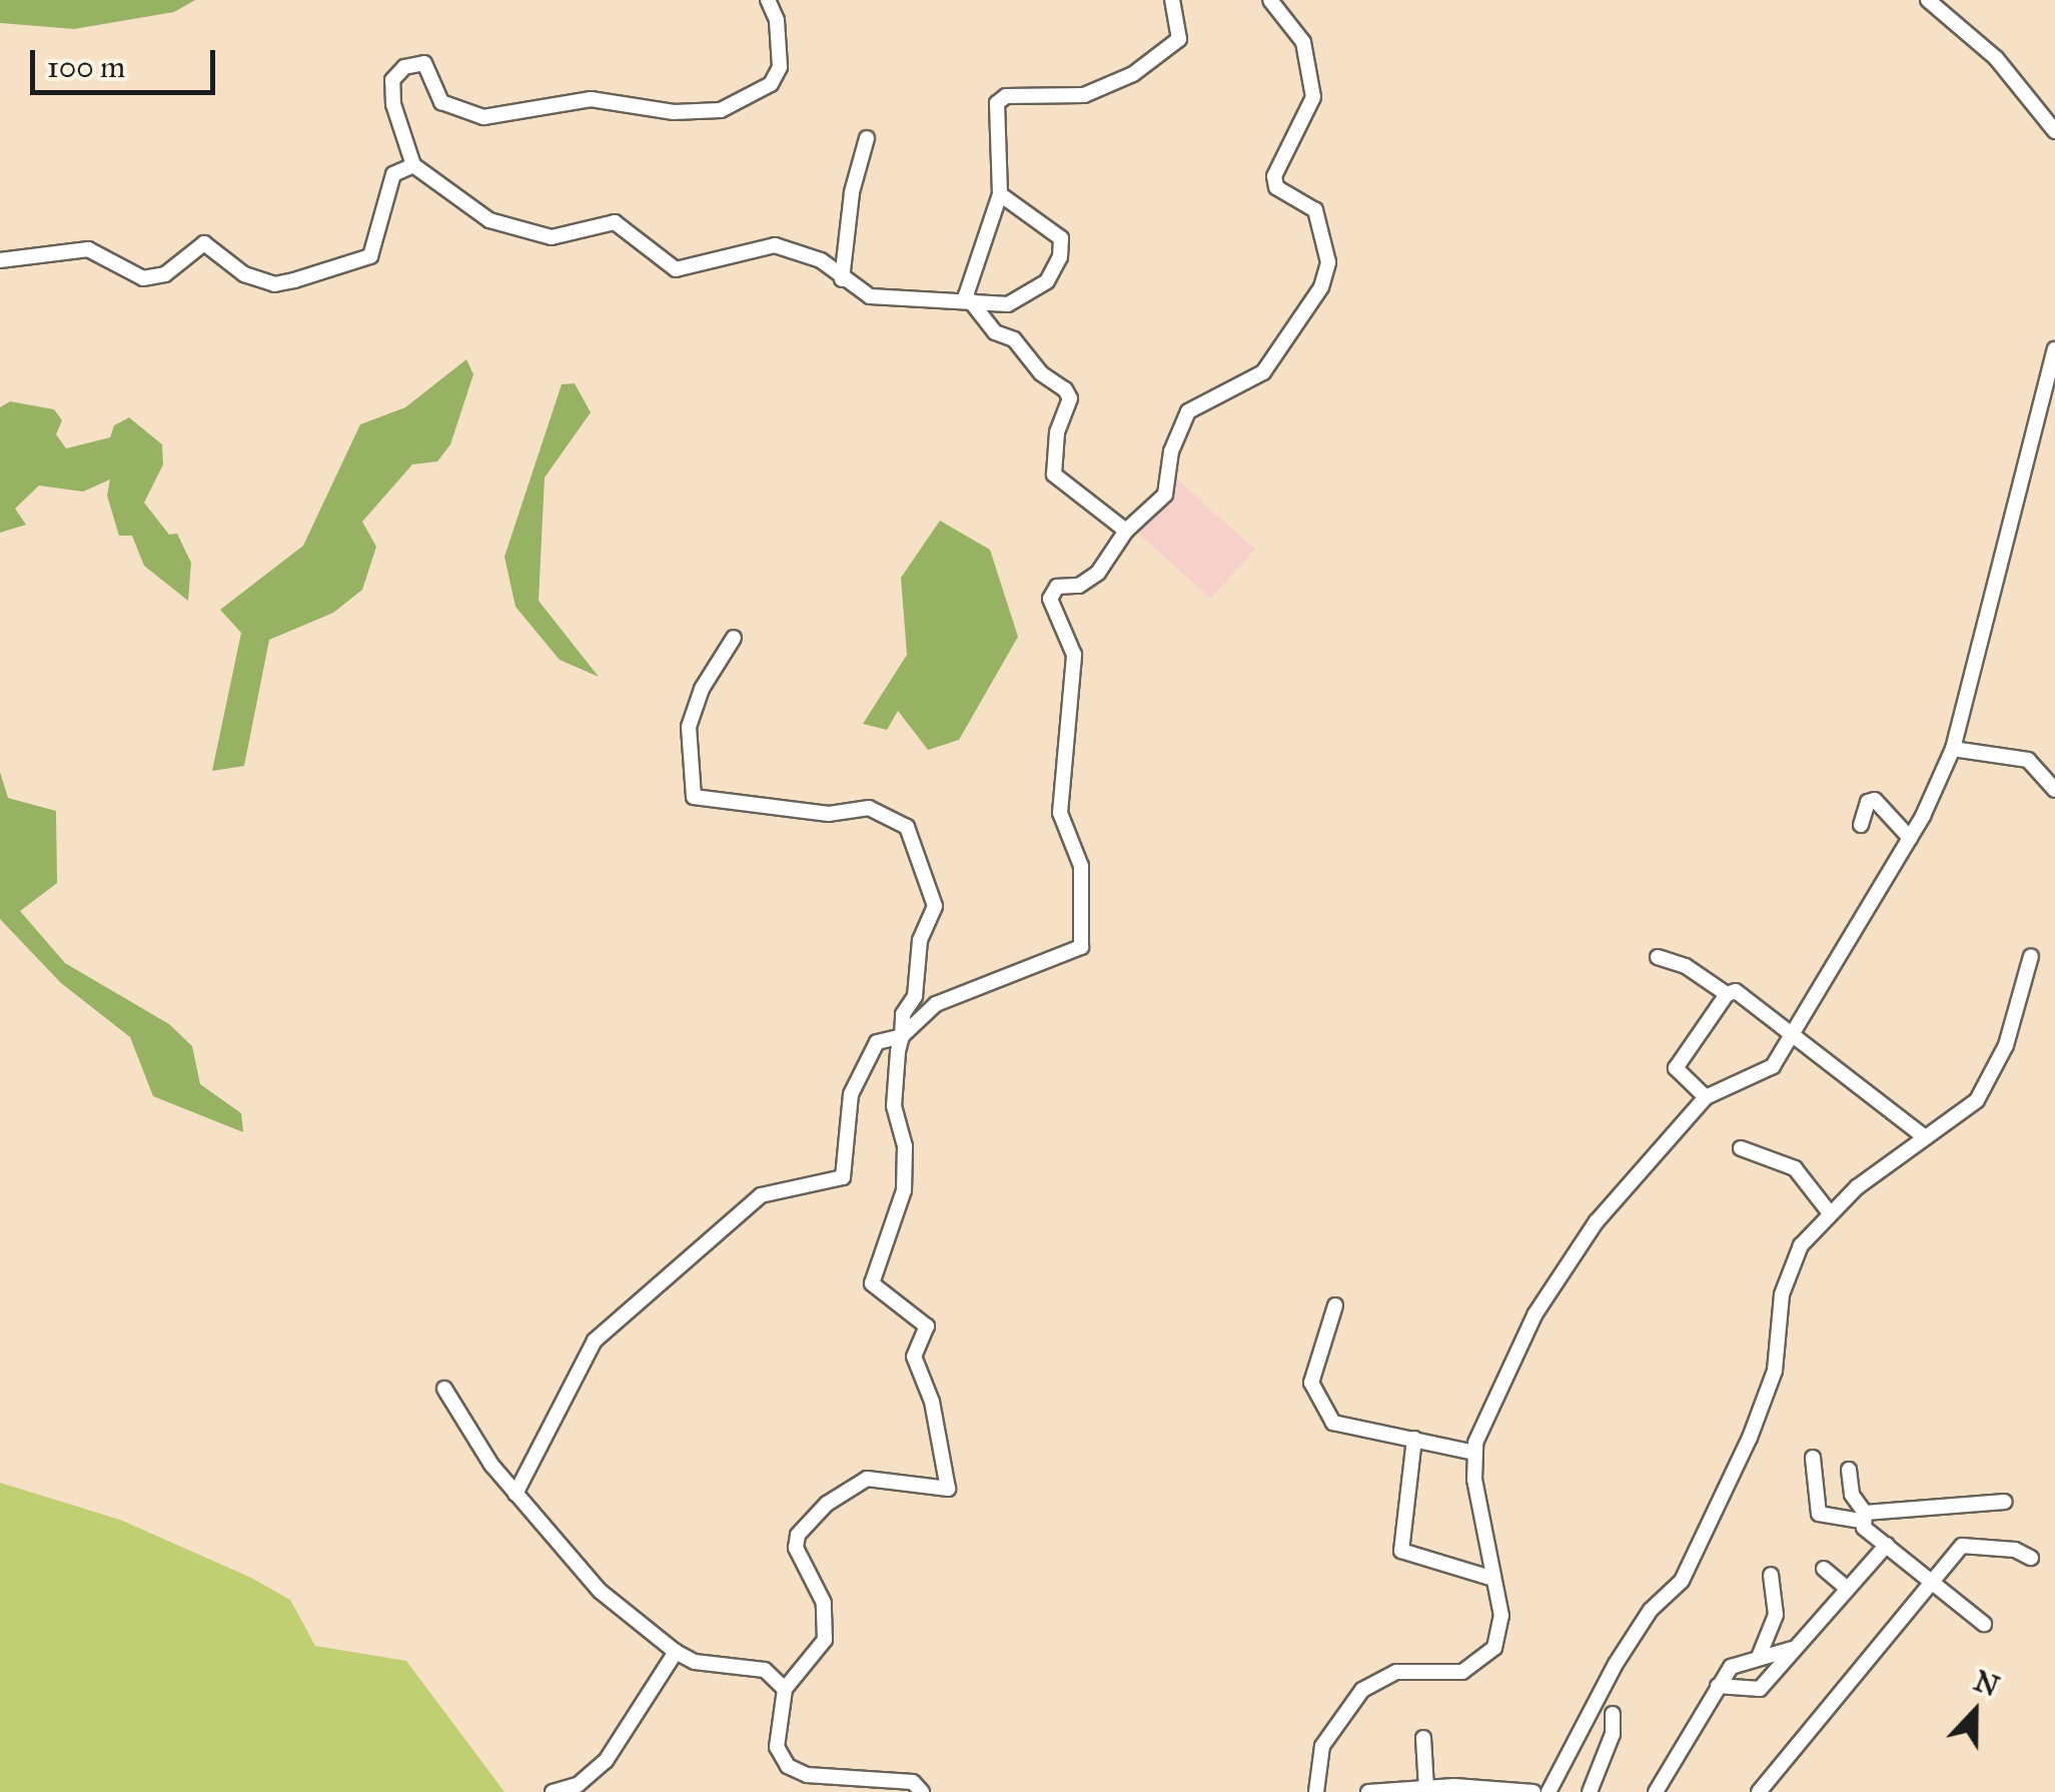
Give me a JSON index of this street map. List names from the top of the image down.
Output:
{
  "scale_bar": "100 m",
  "north": "top"
}
